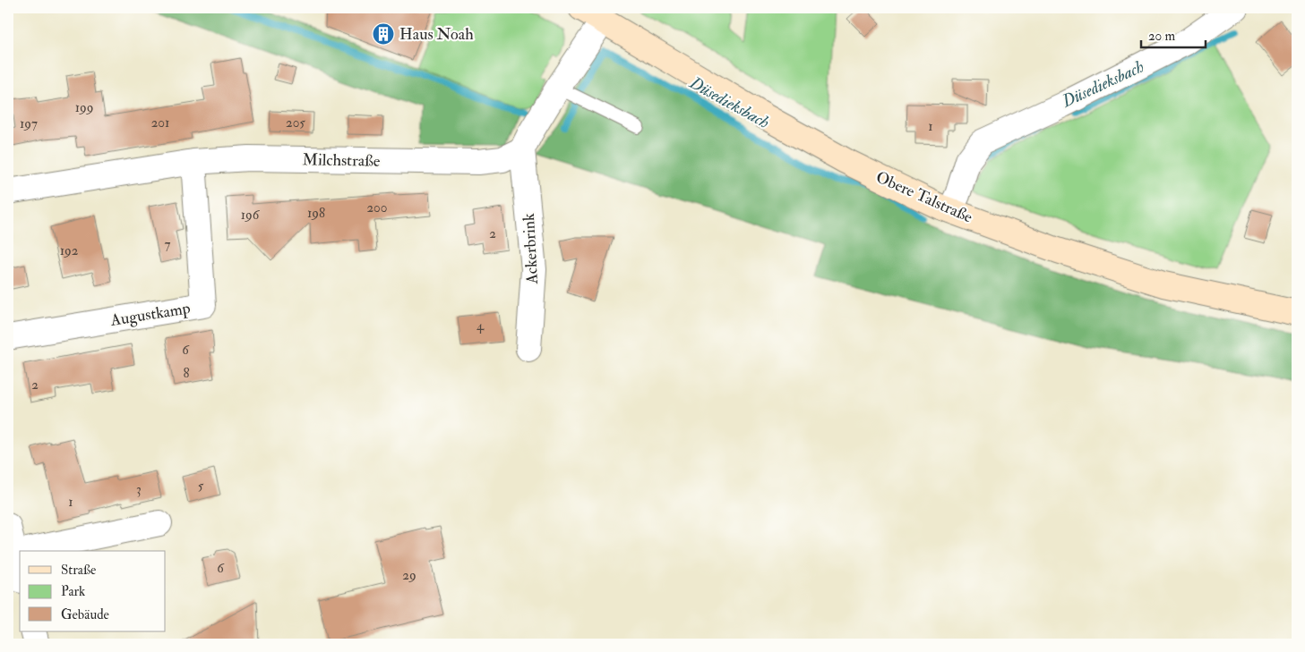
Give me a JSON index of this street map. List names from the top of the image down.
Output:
{
  "streets": {
    "street": [
      "Milchstraße",
      "Obere Talstraße",
      "Ackerbrink",
      "Augustkamp"
    ]
  },
  "crossings": [
    ["Milchstraße", "Ackerbrink"],
    ["Milchstraße", "Augustkamp"]
  ],
  "water": ["Düsedieksbach"],
  "places": {
    "building": ["Haus Noah"]
  },
  "house_numbers": [
    "199",
    "201",
    "205",
    "197",
    "1",
    "200",
    "198",
    "196",
    "2",
    "7",
    "192",
    "4",
    "6",
    "8",
    "2",
    "5",
    "3",
    "1",
    "6",
    "29"
  ],
  "legend": ["Straße", "Park", "Gebäude"],
  "scale_bar": "20 m"
}
